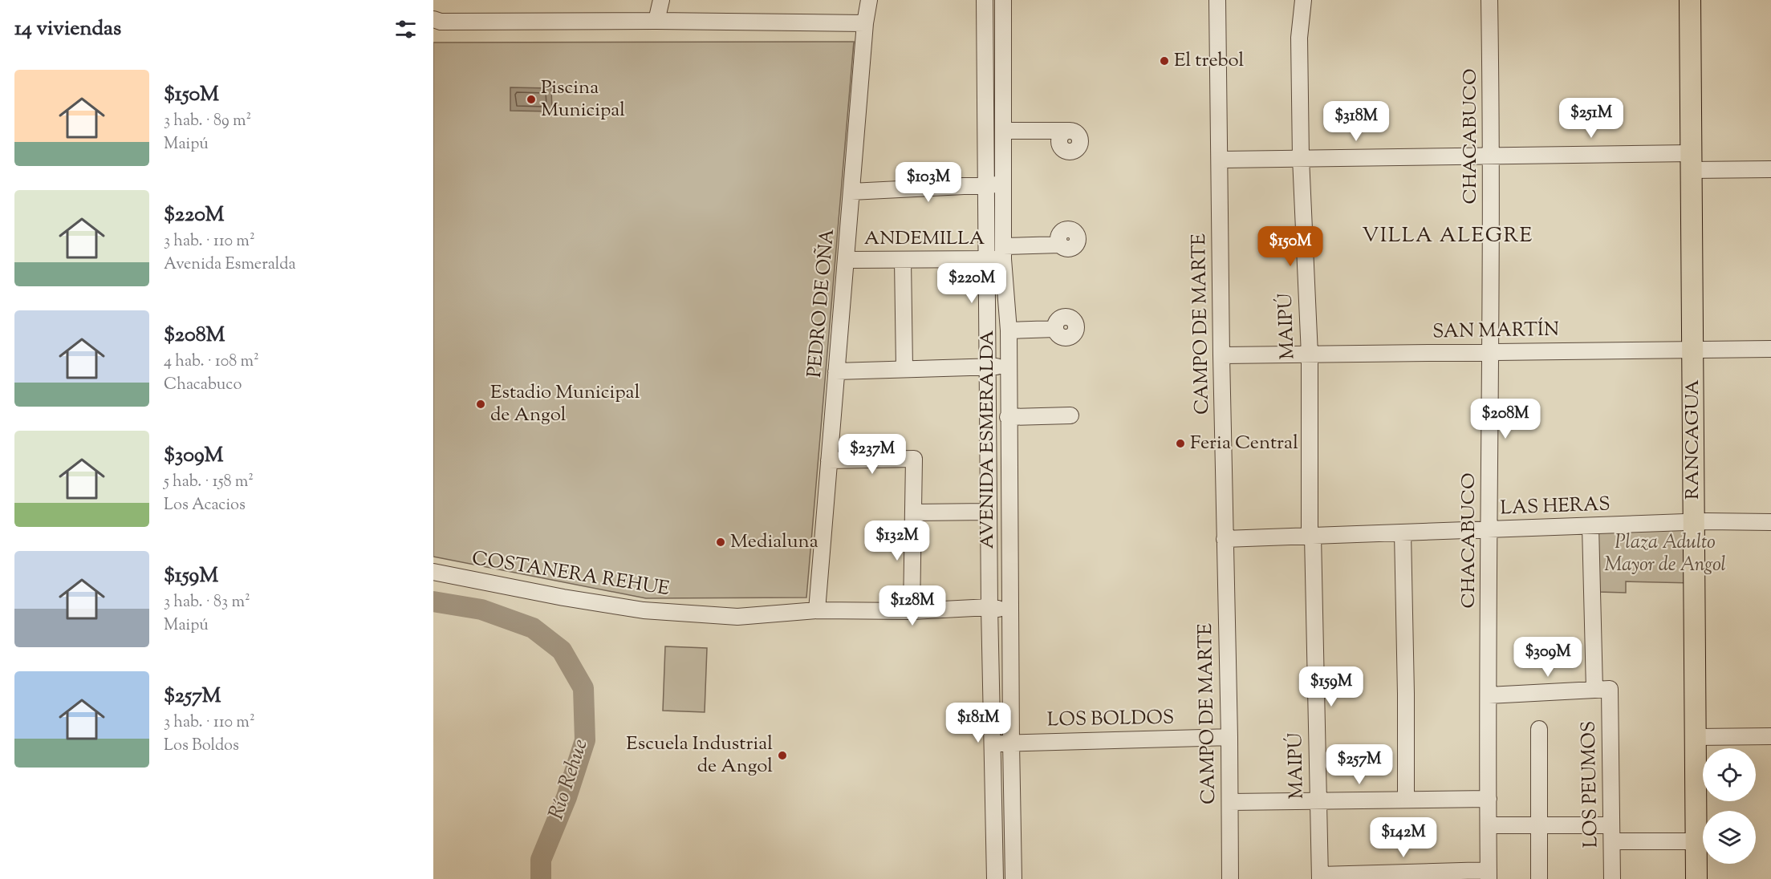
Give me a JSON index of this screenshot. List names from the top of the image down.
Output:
{
  "streets": {
    "main road": ["RANCAGUA"],
    "street": [
      "CHACABUCO",
      "ANDEMILLA",
      "PEDRO DE OÑA",
      "CAMPO DE MARTE",
      "MAIPÚ",
      "SAN MARTÍN",
      "AVENIDA ESMERALDA",
      "LAS HERAS",
      "COSTANERA REHUE",
      "LOS BOLDOS",
      "LOS PEUMOS"
    ]
  },
  "crossings": [
    ["CHACABUCO", "SAN MARTÍN"],
    ["CHACABUCO", "LAS HERAS"],
    ["ANDEMILLA", "PEDRO DE OÑA"],
    ["ANDEMILLA", "AVENIDA ESMERALDA"],
    ["PEDRO DE OÑA", "COSTANERA REHUE"],
    ["CAMPO DE MARTE", "SAN MARTÍN"],
    ["CAMPO DE MARTE", "LAS HERAS"],
    ["CAMPO DE MARTE", "LOS BOLDOS"],
    ["MAIPÚ", "SAN MARTÍN"],
    ["MAIPÚ", "LAS HERAS"],
    ["SAN MARTÍN", "RANCAGUA"],
    ["AVENIDA ESMERALDA", "COSTANERA REHUE"],
    ["AVENIDA ESMERALDA", "LOS BOLDOS"],
    ["RANCAGUA", "LAS HERAS"],
    ["LAS HERAS", "LOS PEUMOS"]
  ],
  "districts": ["VILLA ALEGRE"],
  "water": ["Río Rehue"],
  "parks": ["Plaza Adulto Mayor de Angol"],
  "places": [
    "El trebol",
    "Piscina Municipal",
    "Estadio Municipal de Angol",
    "Feria Central",
    "Medialuna",
    "Escuela Industrial de Angol"
  ],
  "page": {
    "heading": "14 viviendas",
    "list": [
      {
        "name": "$150M",
        "note": "3 hab. · 89 m² · Maipú"
      },
      {
        "name": "$220M",
        "note": "3 hab. · 110 m² · Avenida Esmeralda"
      },
      {
        "name": "$208M",
        "note": "4 hab. · 108 m² · Chacabuco"
      },
      {
        "name": "$309M",
        "note": "5 hab. · 158 m² · Los Acacios"
      },
      {
        "name": "$159M",
        "note": "3 hab. · 83 m² · Maipú"
      },
      {
        "name": "$257M",
        "note": "3 hab. · 110 m² · Los Boldos"
      }
    ],
    "price": [
      "$251M",
      "$318M",
      "$103M",
      "$150M",
      "$220M",
      "$208M",
      "$237M",
      "$132M",
      "$128M",
      "$309M",
      "$159M",
      "$181M",
      "$257M",
      "$142M"
    ]
  }
}
